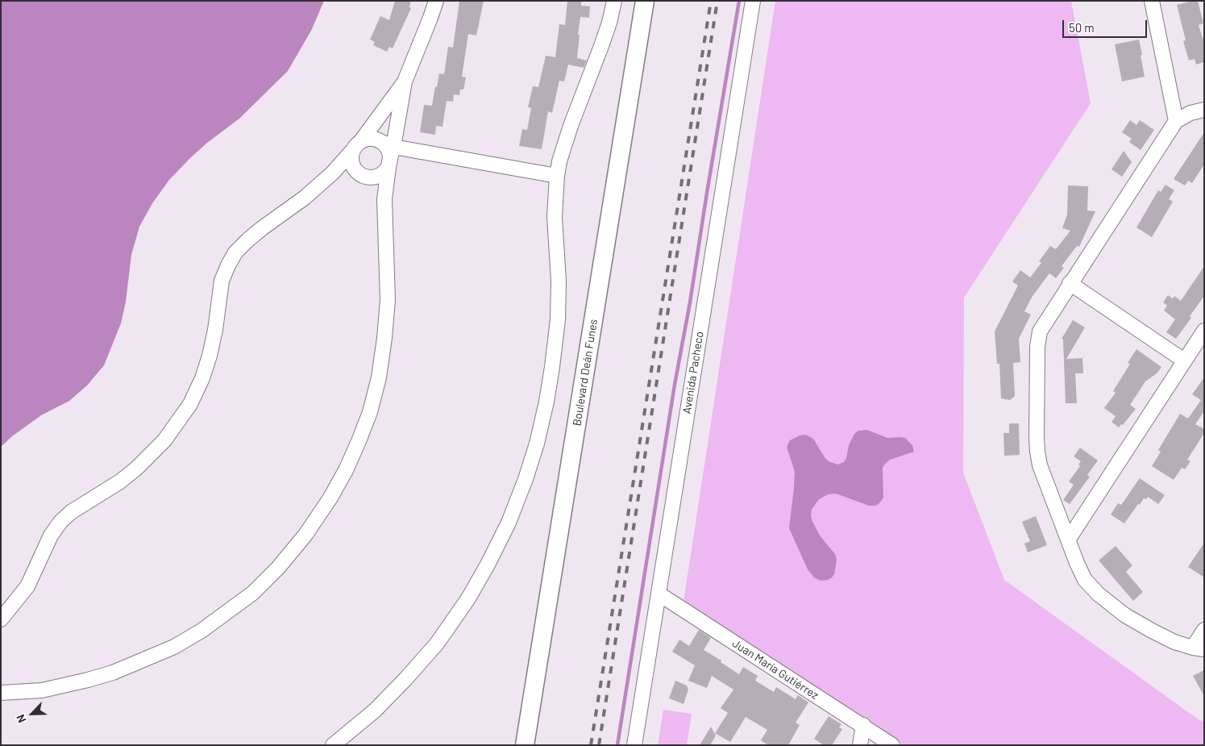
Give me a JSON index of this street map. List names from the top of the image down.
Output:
{
  "streets": {
    "main road": ["Boulevard Deán Funes"],
    "street": ["Avenida Pacheco", "Juan María Gutiérrez"]
  },
  "crossings": [
    ["Avenida Pacheco", "Juan María Gutiérrez"]
  ],
  "scale_bar": "50 m",
  "north": "bottom left"
}
